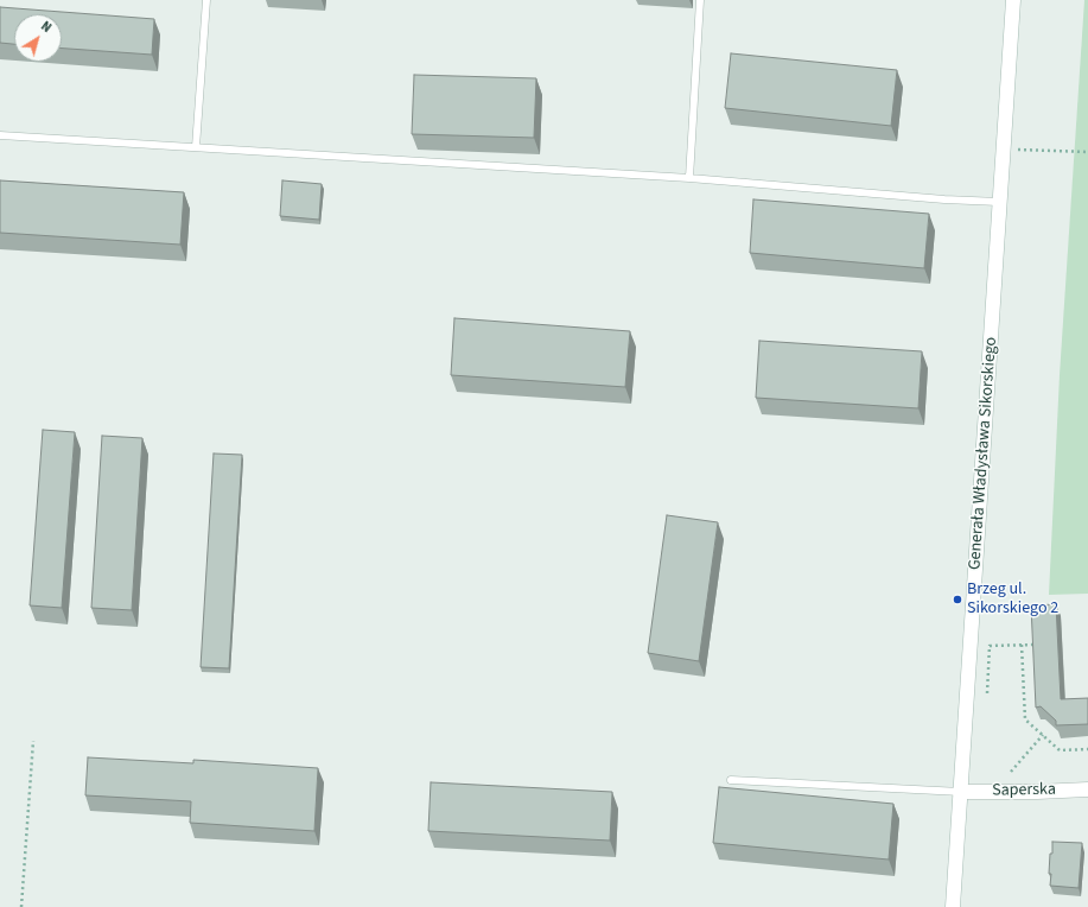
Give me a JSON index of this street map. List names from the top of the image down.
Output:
{
  "streets": {
    "main road": ["Generała Władysława Sikorskiego", "Saperska"]
  },
  "crossings": [
    ["Generała Władysława Sikorskiego", "Saperska"]
  ],
  "places": ["Brzeg ul. Sikorskiego 2"],
  "north": "top right"
}
